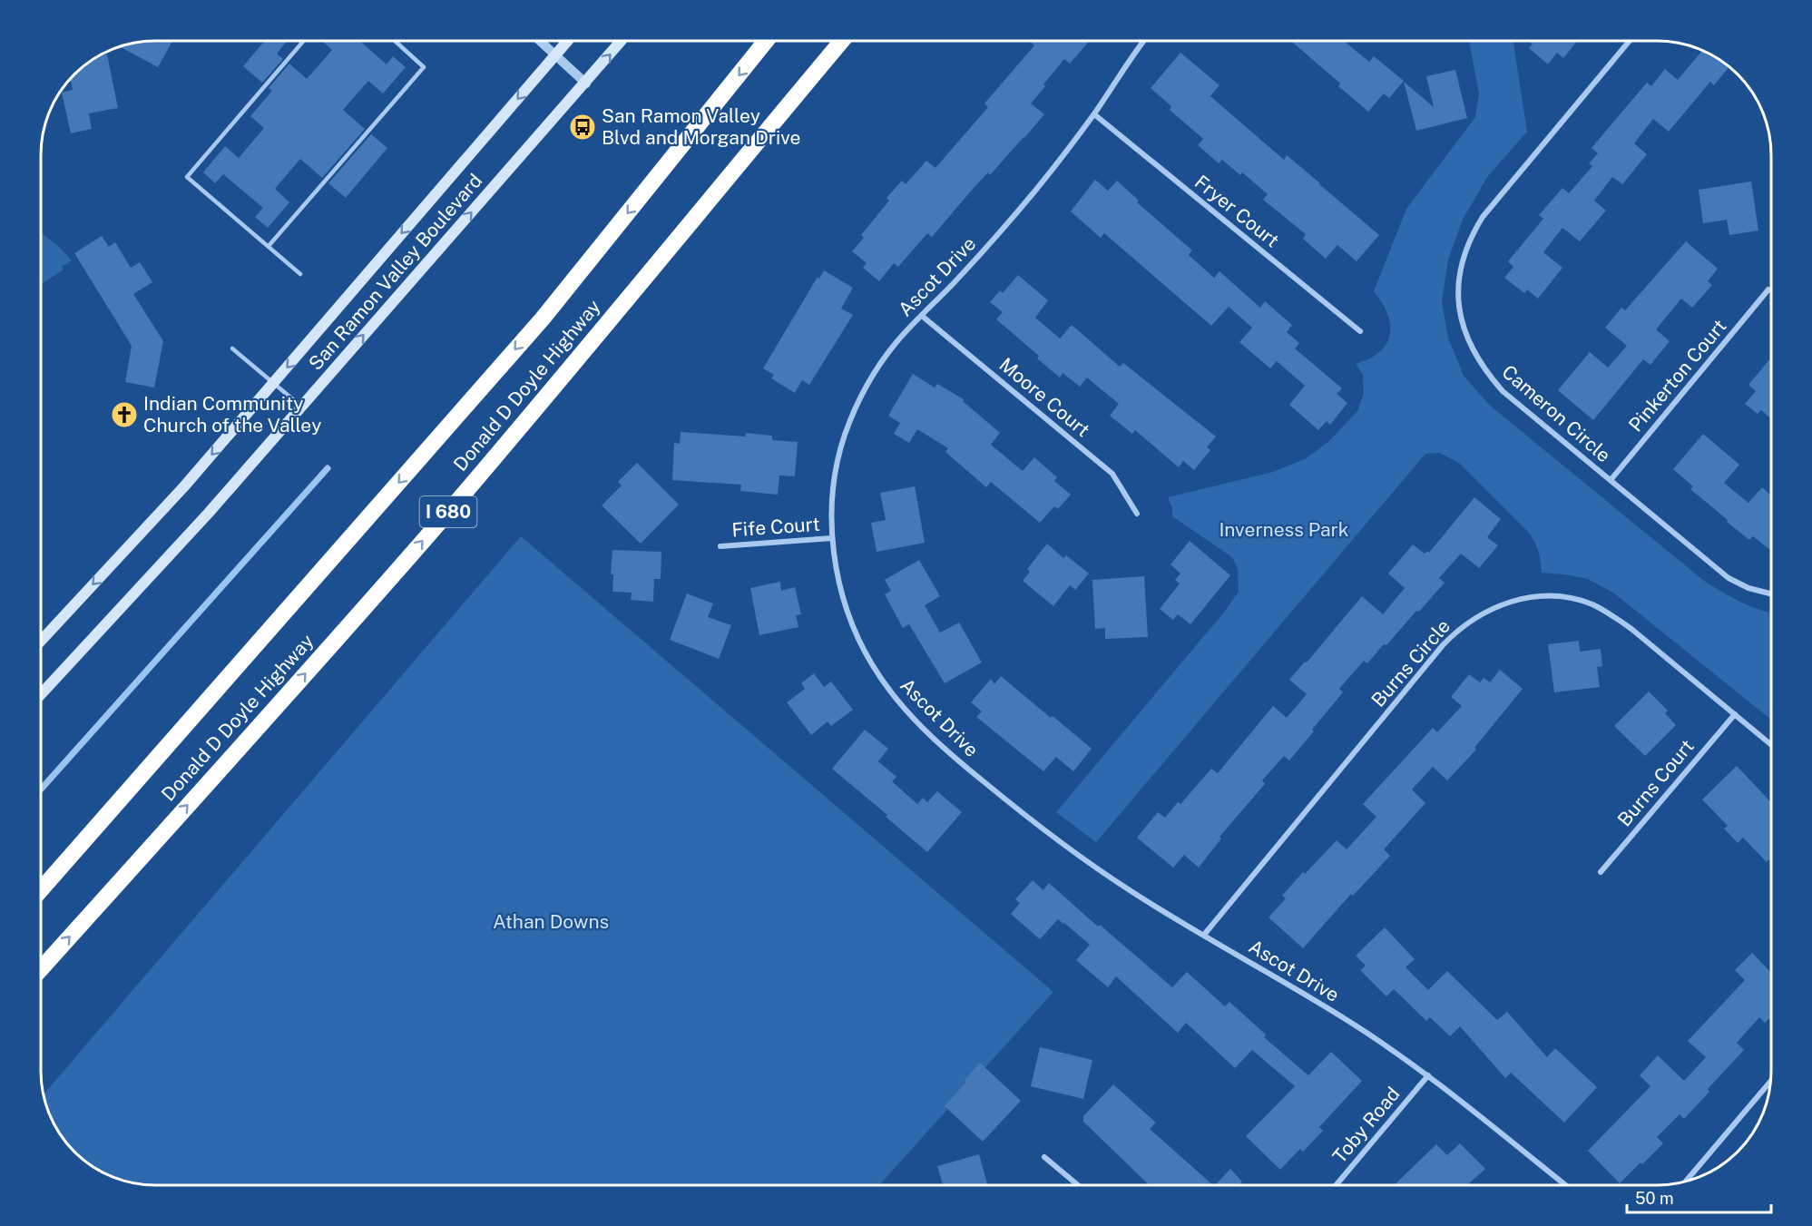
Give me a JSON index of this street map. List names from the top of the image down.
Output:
{
  "streets": {
    "highway": ["Donald D Doyle Highway", "I 680"],
    "main road": ["San Ramon Valley Boulevard"],
    "street": [
      "Fryer Court",
      "Ascot Drive",
      "Pinkerton Court",
      "Moore Court",
      "Cameron Circle",
      "Fife Court",
      "Burns Circle",
      "Burns Court",
      "Toby Road"
    ]
  },
  "crossings": [
    ["Fryer Court", "Ascot Drive"],
    ["Ascot Drive", "Moore Court"],
    ["Ascot Drive", "Fife Court"],
    ["Ascot Drive", "Burns Circle"],
    ["Ascot Drive", "Toby Road"],
    ["Pinkerton Court", "Cameron Circle"],
    ["Burns Circle", "Burns Court"]
  ],
  "parks": ["Inverness Park", "Athan Downs"],
  "places": {
    "bus stop": ["San Ramon Valley Blvd and Morgan Drive"],
    "church": ["Indian Community Church of the Valley"]
  },
  "scale_bar": "50 m"
}
